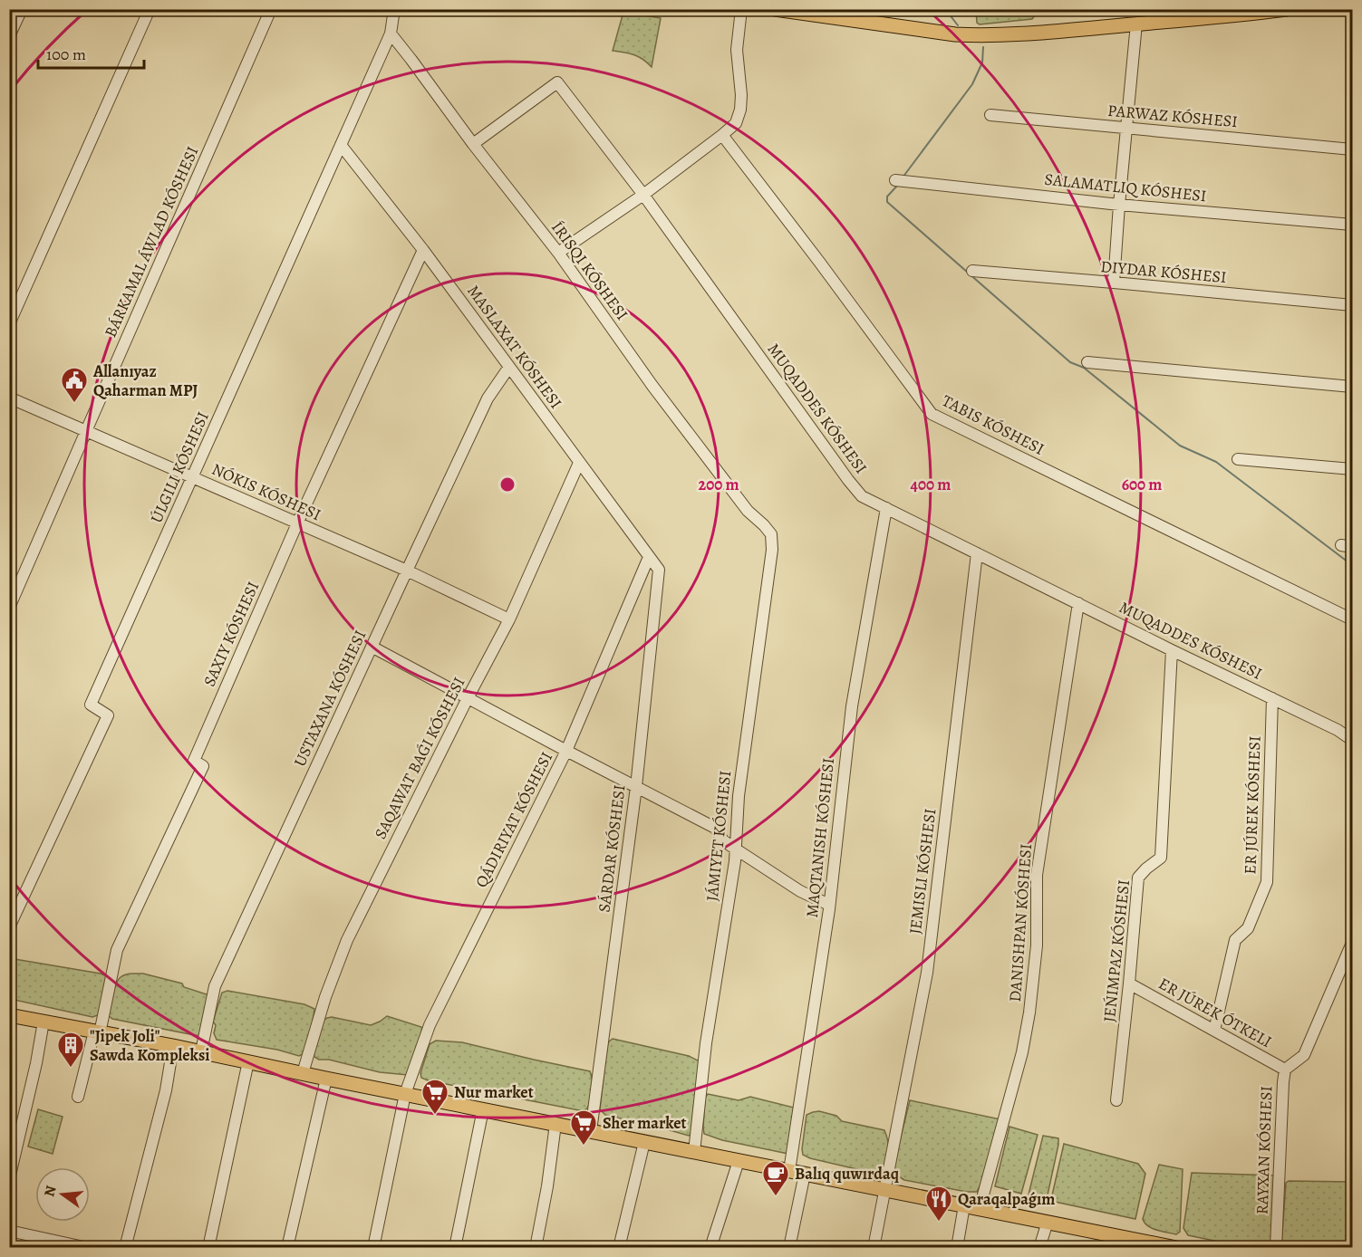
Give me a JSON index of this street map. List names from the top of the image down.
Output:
{
  "streets": {
    "street": [
      "PARWAZ KÓSHESI",
      "BÁRKAMAL ÁWLAD KÓSHESI",
      "DIYDAR KÓSHESI",
      "MASLAXAT KÓSHESI",
      "MUQADDES KÓSHESI",
      "ÚLGILI KÓSHESI",
      "NÓKIS KÓSHESI",
      "USTAXANA KÓSHESI",
      "ER JÚREK KÓSHESI",
      "QÁDIRIYAT KÓSHESI",
      "JÁMIYET KÓSHESI",
      "SÁRDAR KÓSHESI",
      "JEMISLI KÓSHESI",
      "JEŃIMPAZ KÓSHESI",
      "ER JÚREK ÓTKELI",
      "RAYXAN KÓSHESI"
    ]
  },
  "crossings": [
    ["BÁRKAMAL ÁWLAD KÓSHESI", "NÓKIS KÓSHESI"],
    ["MASLAXAT KÓSHESI", "ÚLGILI KÓSHESI"],
    ["MASLAXAT KÓSHESI", "USTAXANA KÓSHESI"],
    ["MASLAXAT KÓSHESI", "QÁDIRIYAT KÓSHESI"],
    ["MASLAXAT KÓSHESI", "SÁRDAR KÓSHESI"],
    ["MUQADDES KÓSHESI", "ER JÚREK KÓSHESI"],
    ["MUQADDES KÓSHESI", "JEMISLI KÓSHESI"],
    ["MUQADDES KÓSHESI", "JEŃIMPAZ KÓSHESI"],
    ["ÚLGILI KÓSHESI", "NÓKIS KÓSHESI"],
    ["NÓKIS KÓSHESI", "USTAXANA KÓSHESI"],
    ["ER JÚREK KÓSHESI", "ER JÚREK ÓTKELI"],
    ["JEŃIMPAZ KÓSHESI", "ER JÚREK ÓTKELI"],
    ["ER JÚREK ÓTKELI", "RAYXAN KÓSHESI"]
  ],
  "places": {
    "public building": ["Allanıyaz Qaharman MPJ"],
    "building": ["\"Jipek Joli\" Sawda Kompleksi"],
    "supermarket": ["Nur market", "Sher market"],
    "cafe": ["Balıq quwırdaq"],
    "restaurant": ["Qaraqalpaǵım"]
  },
  "scale_bar": "100 m",
  "north": "left",
  "rings": ["200 m", "400 m", "600 m"]
}
